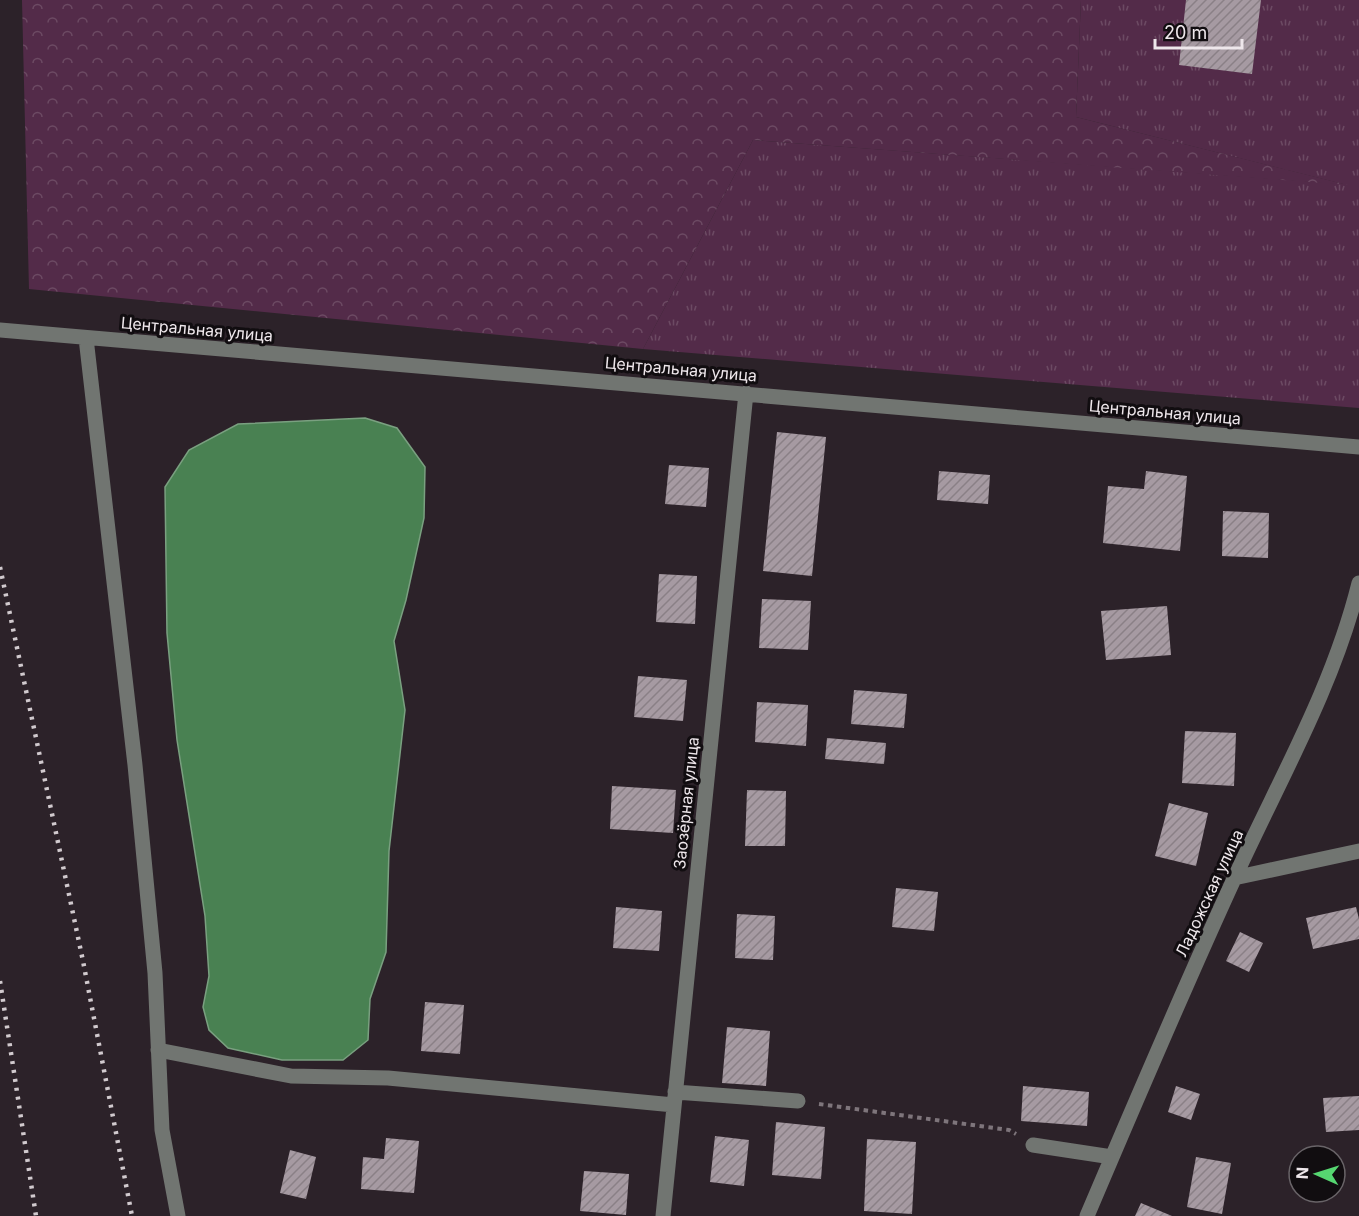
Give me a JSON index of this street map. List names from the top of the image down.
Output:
{
  "streets": {
    "street": ["Центральная улица", "Заозёрная улица", "Ладожская улица"]
  },
  "crossings": [
    ["Центральная улица", "Заозёрная улица"]
  ],
  "scale_bar": "20 m",
  "north": "left"
}
